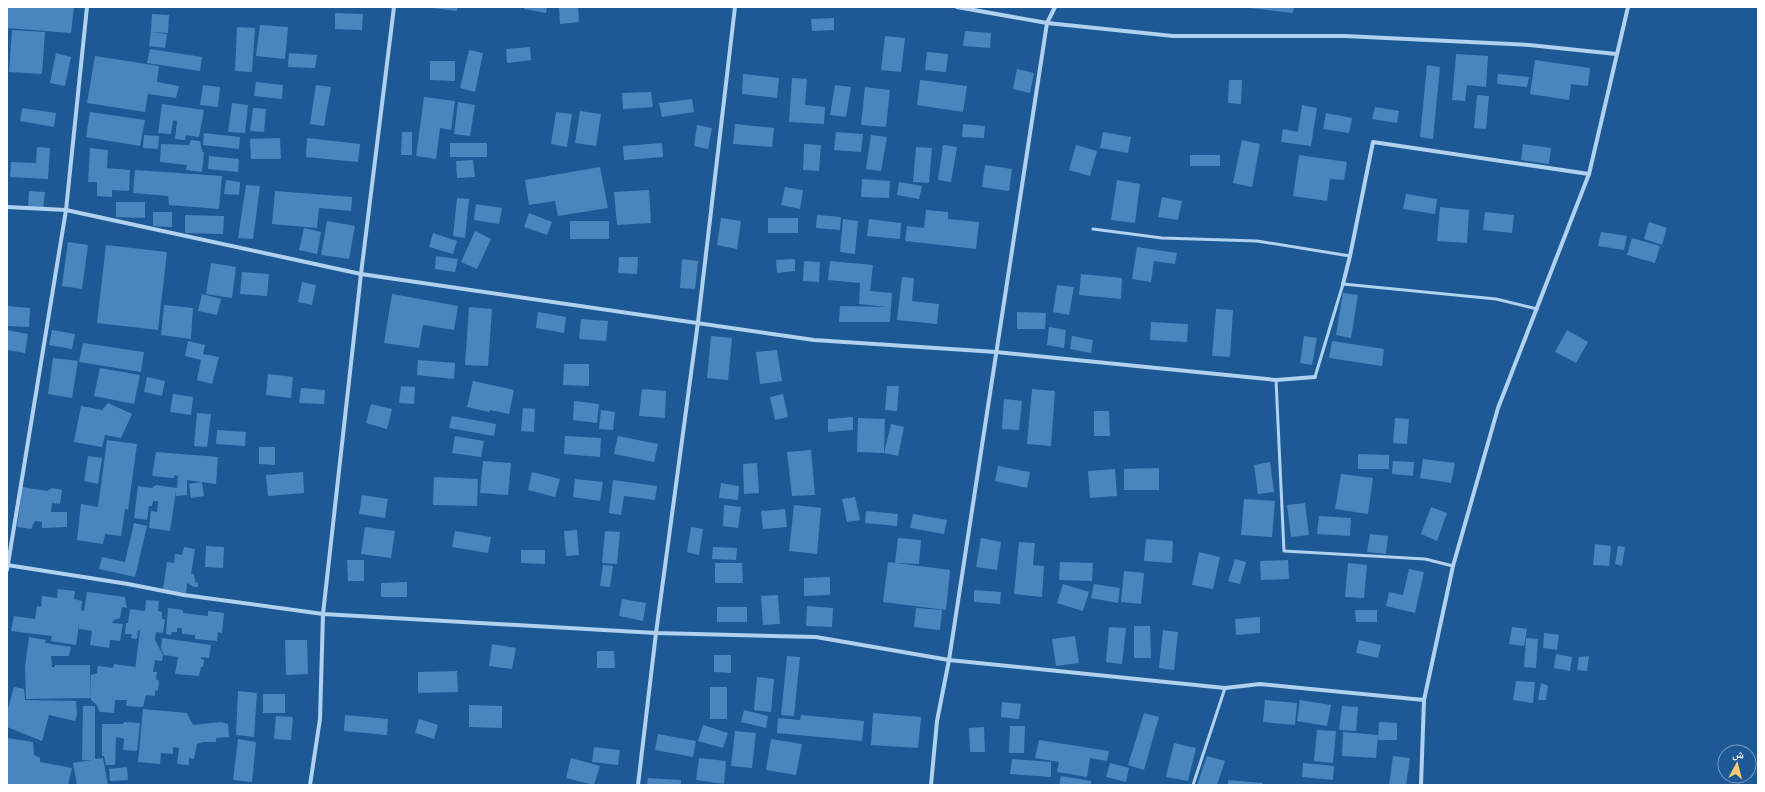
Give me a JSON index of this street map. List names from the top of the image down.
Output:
{
  "north": "top"
}
